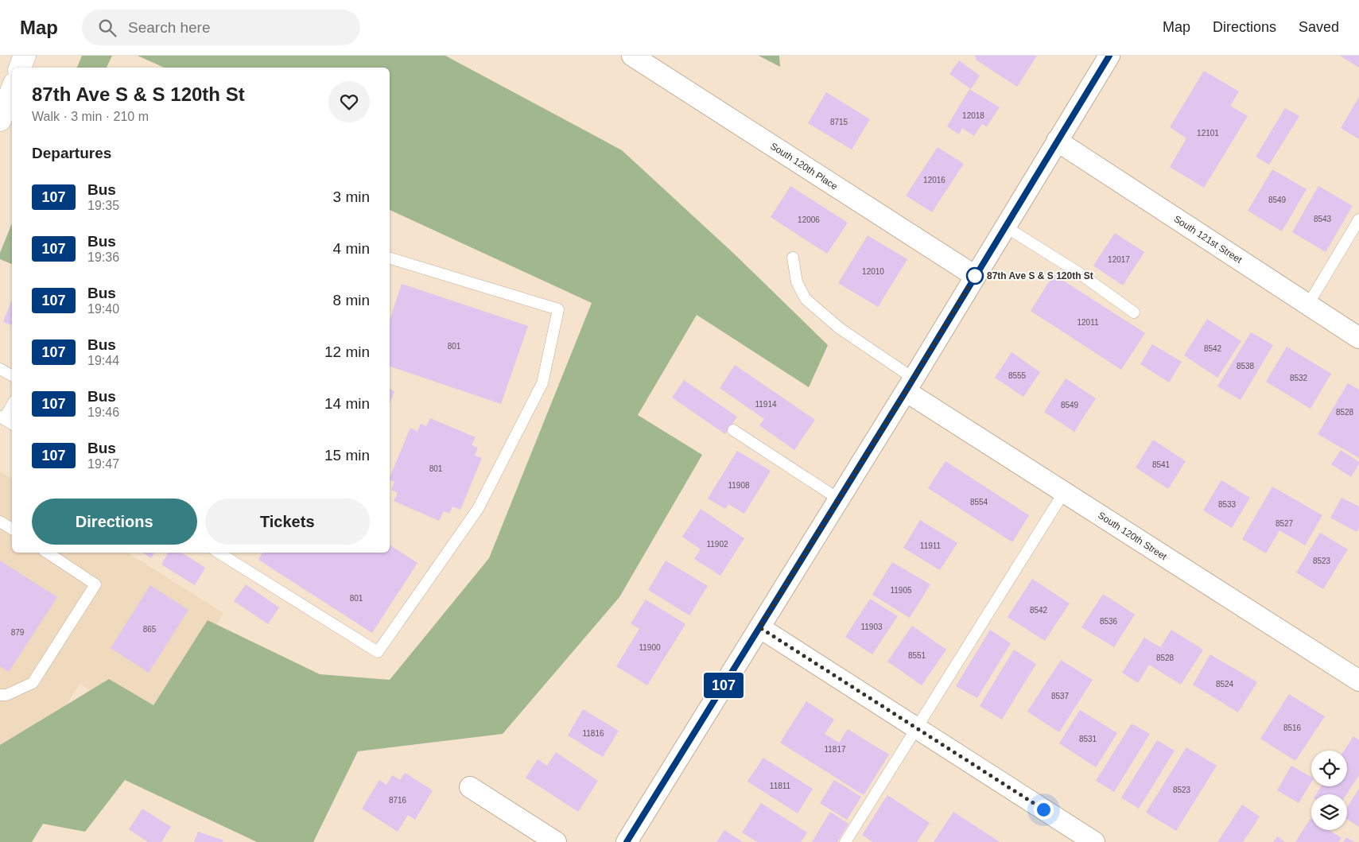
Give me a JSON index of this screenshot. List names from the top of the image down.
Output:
{
  "streets": {
    "street": ["South 120th Place", "South 121st Street", "South 120th Street"]
  },
  "places": ["87th Ave S & S 120th St"],
  "lines": ["bus line 107"],
  "house_numbers": [
    "12018",
    "8715",
    "12101",
    "12016",
    "8549",
    "8543",
    "12006",
    "12017",
    "12010",
    "12011",
    "801",
    "8542",
    "8538",
    "8555",
    "8532",
    "11914",
    "8549",
    "8528",
    "8541",
    "801",
    "11908",
    "8554",
    "8533",
    "8527",
    "11902",
    "11911",
    "8523",
    "11905",
    "801",
    "8542",
    "8536",
    "11903",
    "865",
    "879",
    "11900",
    "8551",
    "8528",
    "8524",
    "8537",
    "8516",
    "11816",
    "8531",
    "11817",
    "11811",
    "8523",
    "8716"
  ],
  "page": {
    "header": "Map",
    "search": "Search here",
    "nav": ["Map", "Directions", "Saved"],
    "on_map": "107",
    "heading": [
      ["87th Ave S & S 120th St", "Walk · 3 min · 210 m"],
      "Departures"
    ],
    "list": [
      {
        "mark": "107",
        "name": "Bus",
        "note": "19:35",
        "value": "3 min"
      },
      {
        "mark": "107",
        "name": "Bus",
        "note": "19:36",
        "value": "4 min"
      },
      {
        "mark": "107",
        "name": "Bus",
        "note": "19:40",
        "value": "8 min"
      },
      {
        "mark": "107",
        "name": "Bus",
        "note": "19:44",
        "value": "12 min"
      },
      {
        "mark": "107",
        "name": "Bus",
        "note": "19:46",
        "value": "14 min"
      },
      {
        "mark": "107",
        "name": "Bus",
        "note": "19:47",
        "value": "15 min"
      }
    ],
    "buttons": ["Directions", "Tickets"]
  }
}
